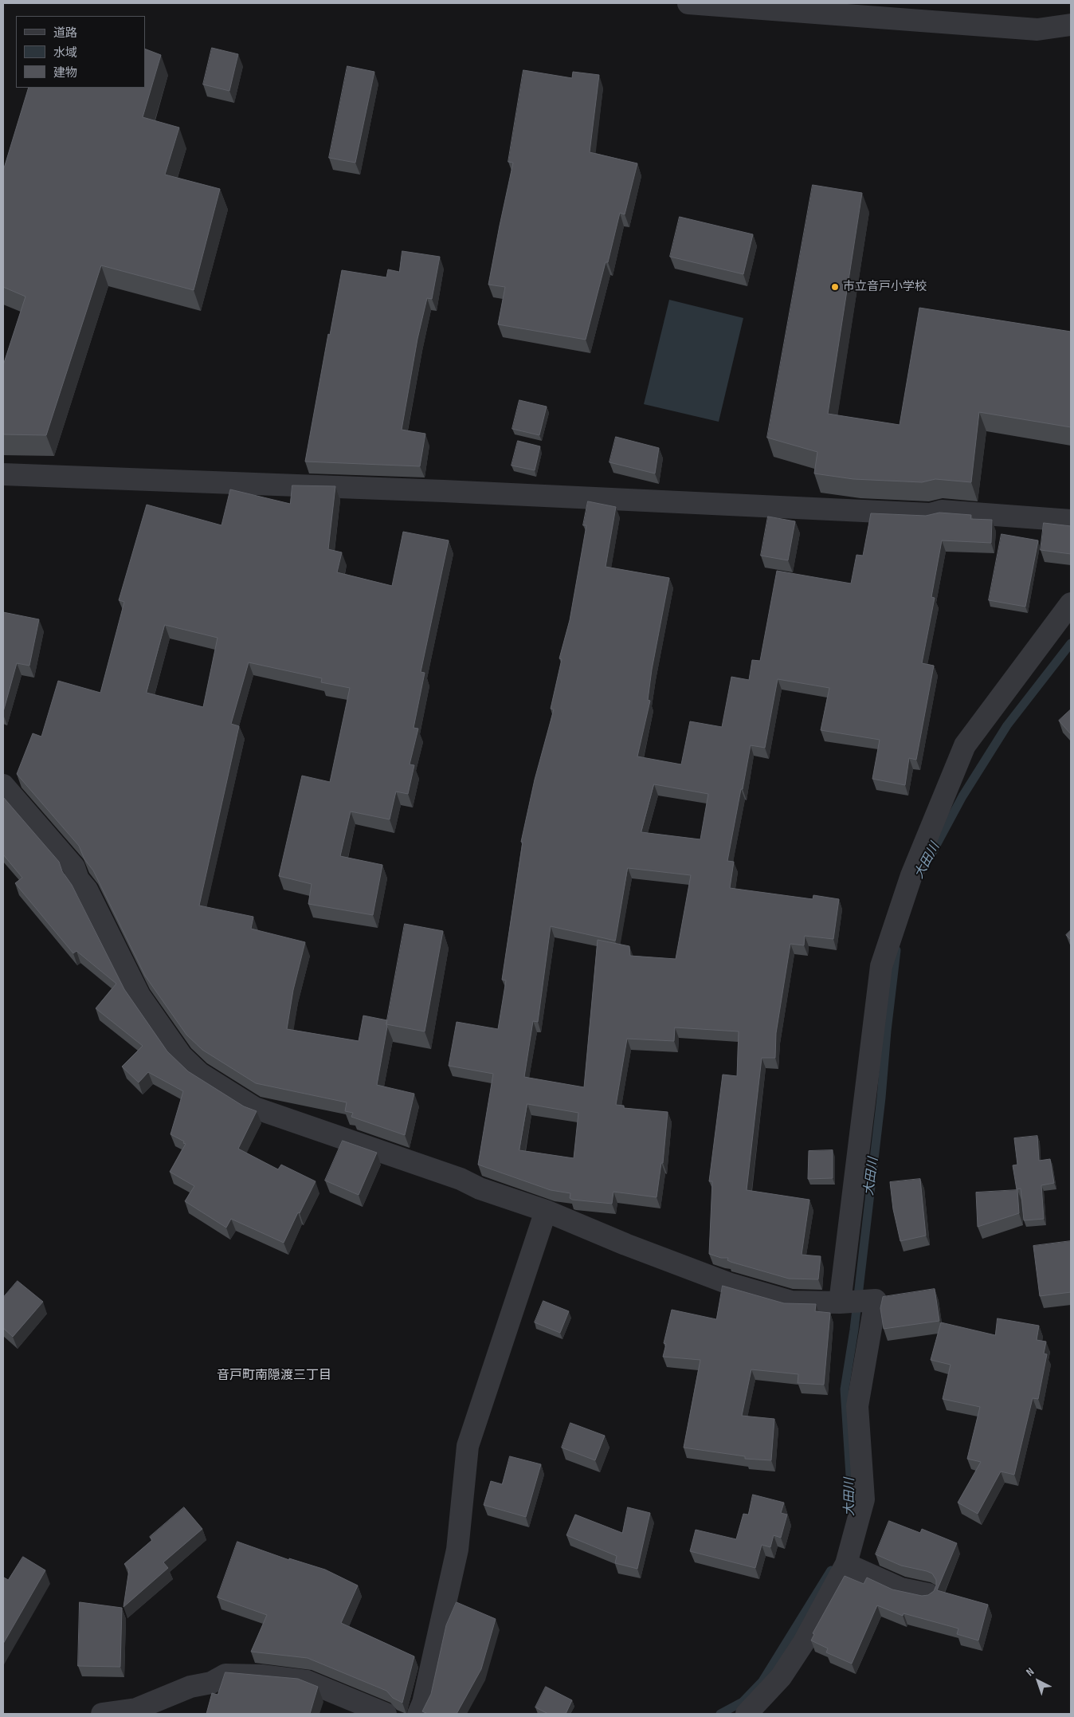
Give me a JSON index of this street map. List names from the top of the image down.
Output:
{
  "districts": ["音戸町南隠渡三丁目"],
  "water": ["大田川"],
  "places": ["市立音戸小学校"],
  "legend": ["道路", "水域", "建物"],
  "north": "top left"
}
